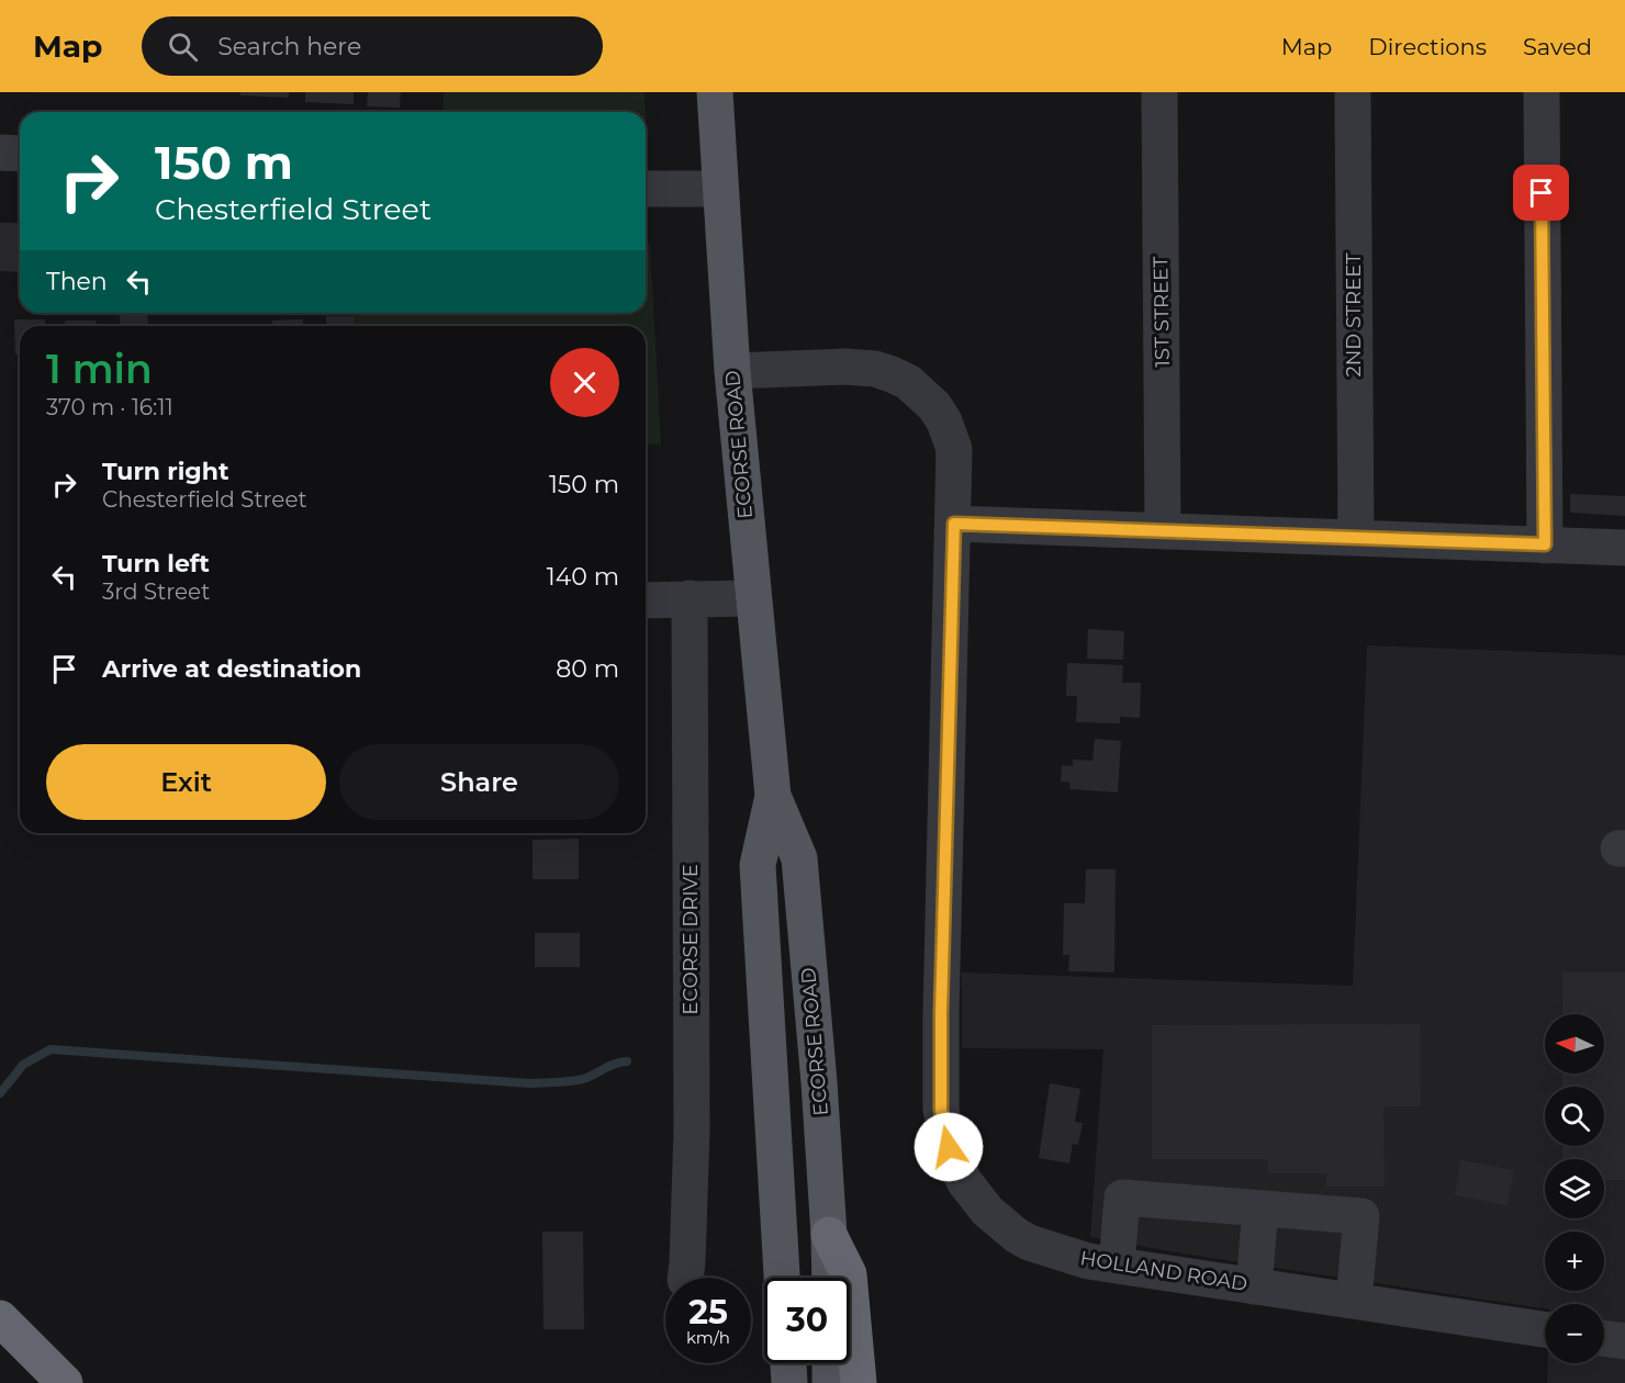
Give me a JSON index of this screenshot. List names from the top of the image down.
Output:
{
  "streets": {
    "main road": ["ECORSE ROAD"],
    "street": [
      "1ST STREET",
      "2ND STREET",
      "ECORSE DRIVE",
      "HOLLAND ROAD"
    ]
  },
  "crossings": [
    ["ECORSE ROAD", "HOLLAND ROAD"]
  ],
  "north": "left",
  "page": {
    "header": "Map",
    "search": "Search here",
    "nav": ["Map", "Directions", "Saved"],
    "turn": ["150 m", "Chesterfield Street"],
    "then": "Then",
    "heading": ["1 min", "370 m · 16:11"],
    "list": [
      {
        "name": "Turn right",
        "note": "Chesterfield Street",
        "value": "150 m"
      },
      {
        "name": "Turn left",
        "note": "3rd Street",
        "value": "140 m"
      },
      {
        "name": "Arrive at destination",
        "value": "80 m"
      }
    ],
    "buttons": ["Exit", "Share"],
    "map_buttons": ["+", "−"],
    "speed": "25 km/h",
    "limit": "30"
  }
}
